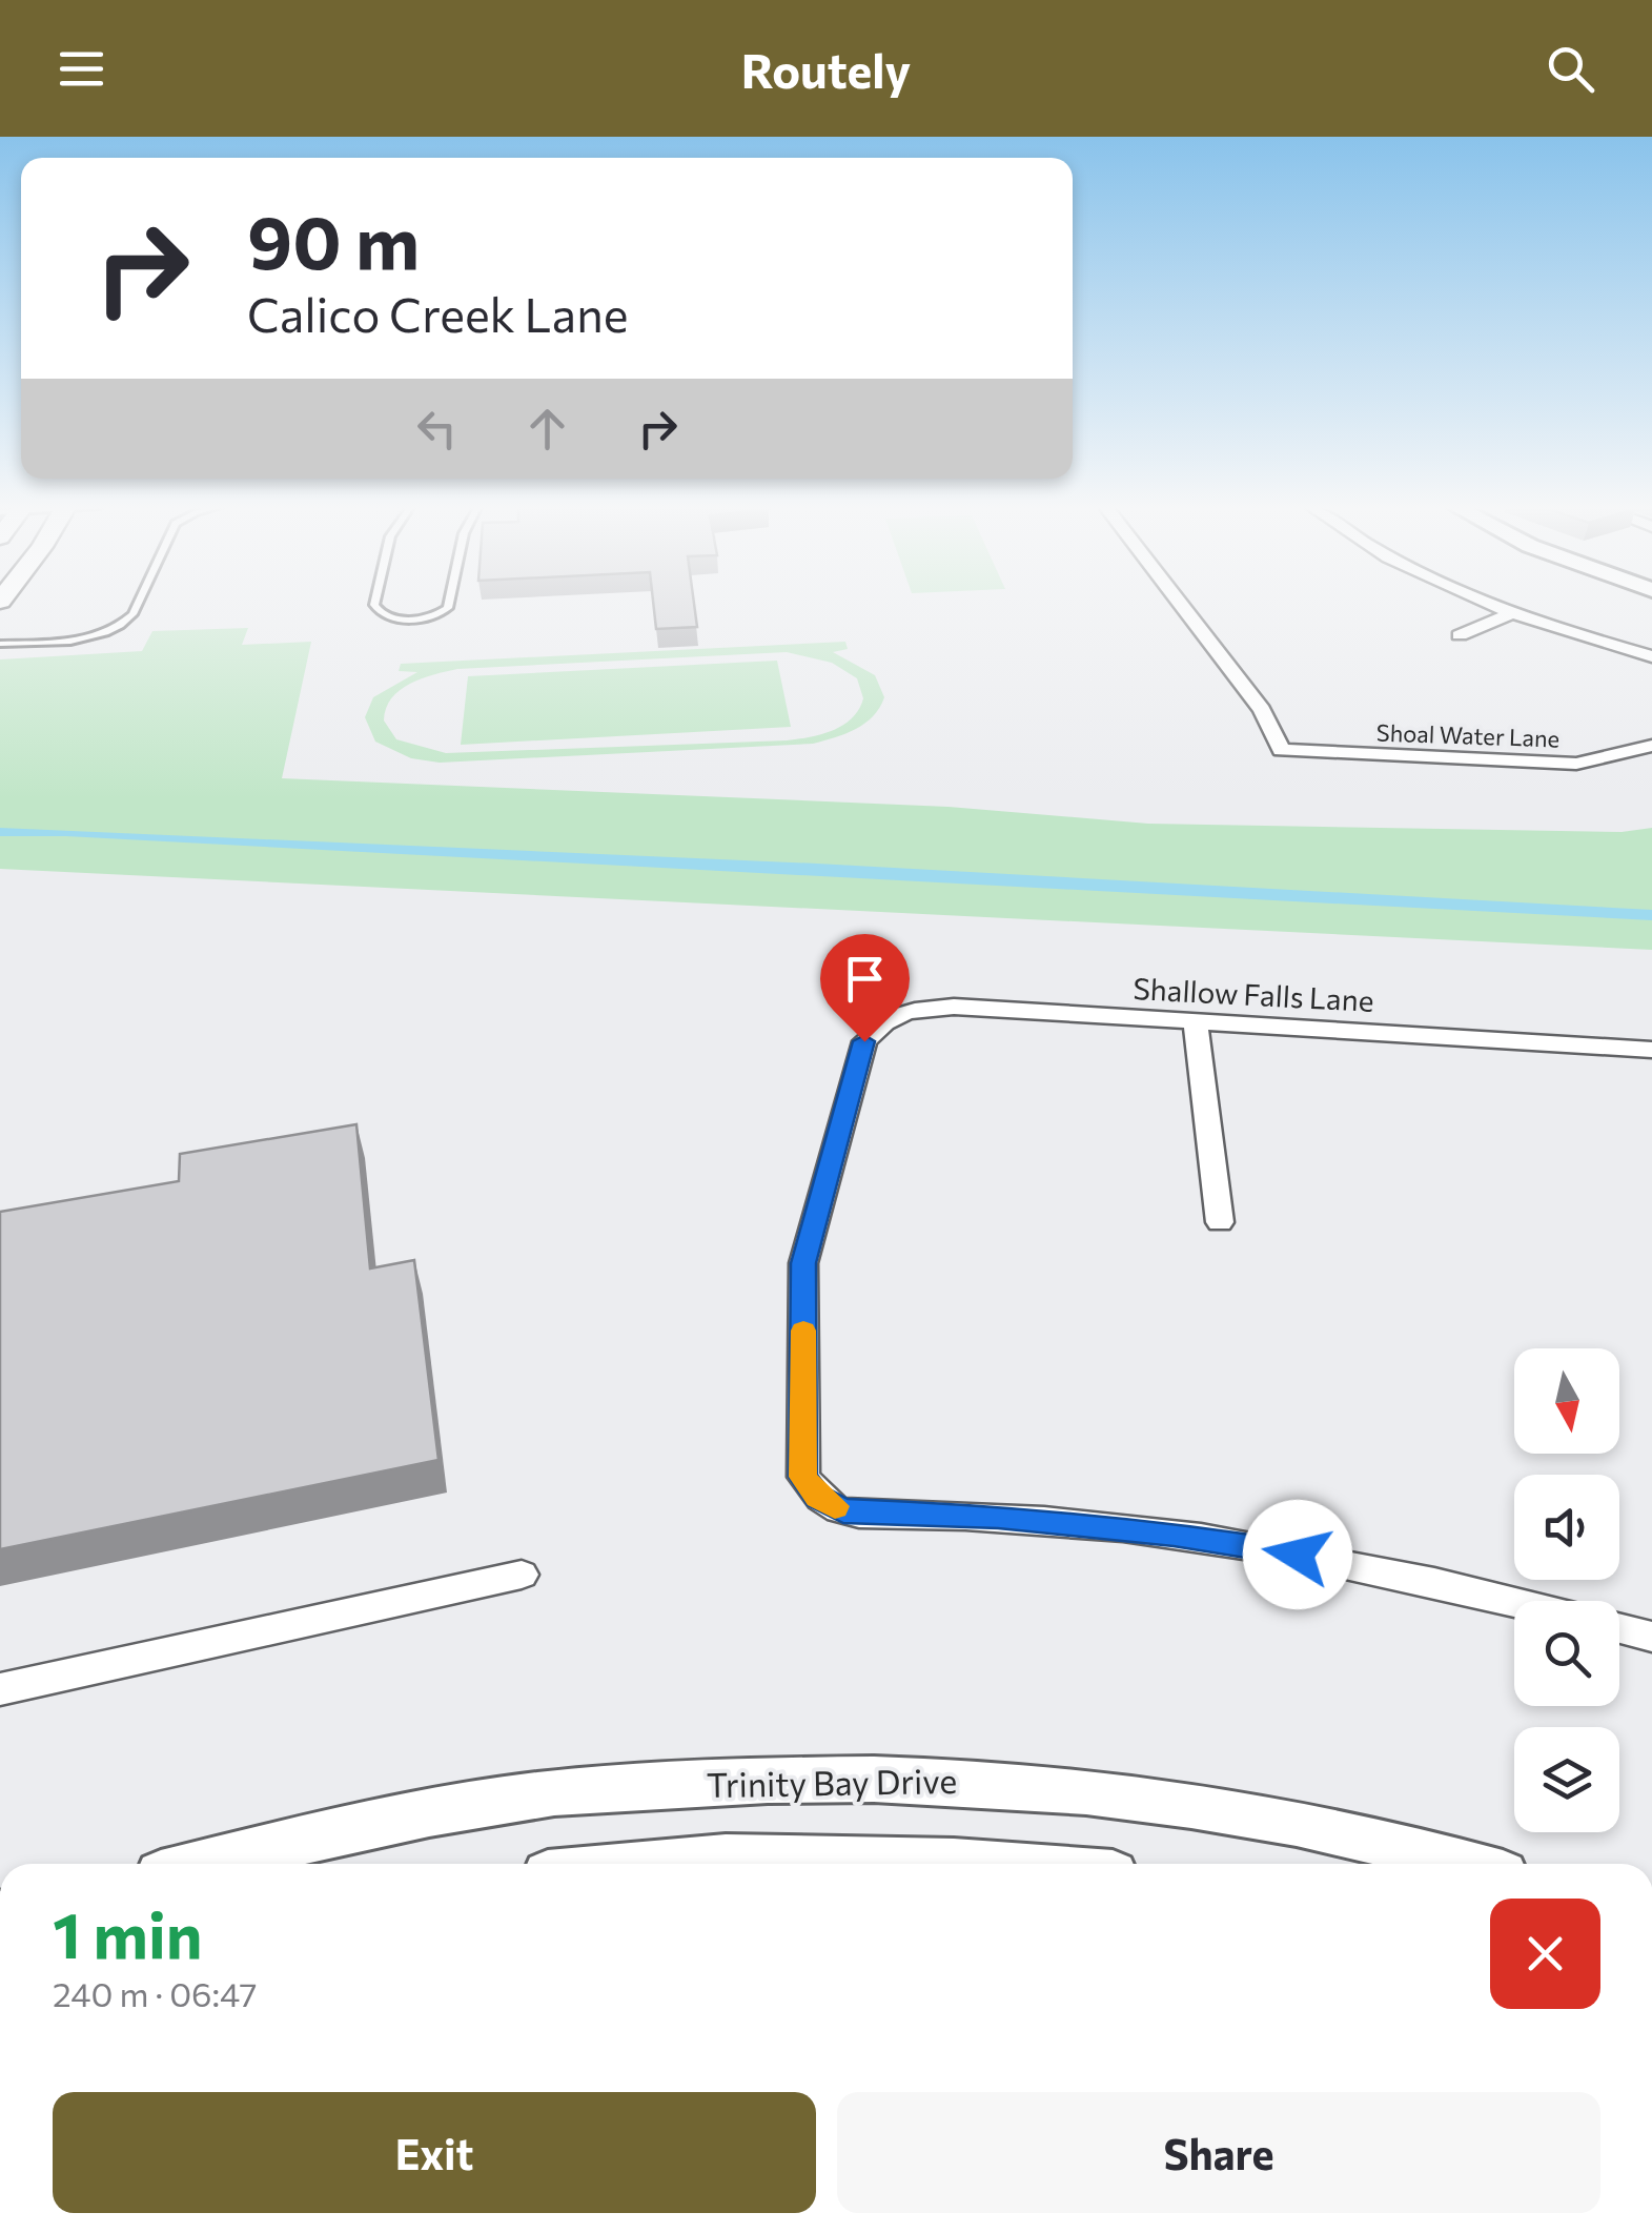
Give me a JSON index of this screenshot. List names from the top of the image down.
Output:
{
  "streets": {
    "street": ["Shoal Water Lane", "Shallow Falls Lane", "Trinity Bay Drive"]
  },
  "north": "bottom",
  "page": {
    "header": "Routely",
    "turn": ["90 m", "Calico Creek Lane"],
    "heading": ["1 min", "240 m · 06:47"],
    "buttons": ["Exit", "Share"]
  }
}
